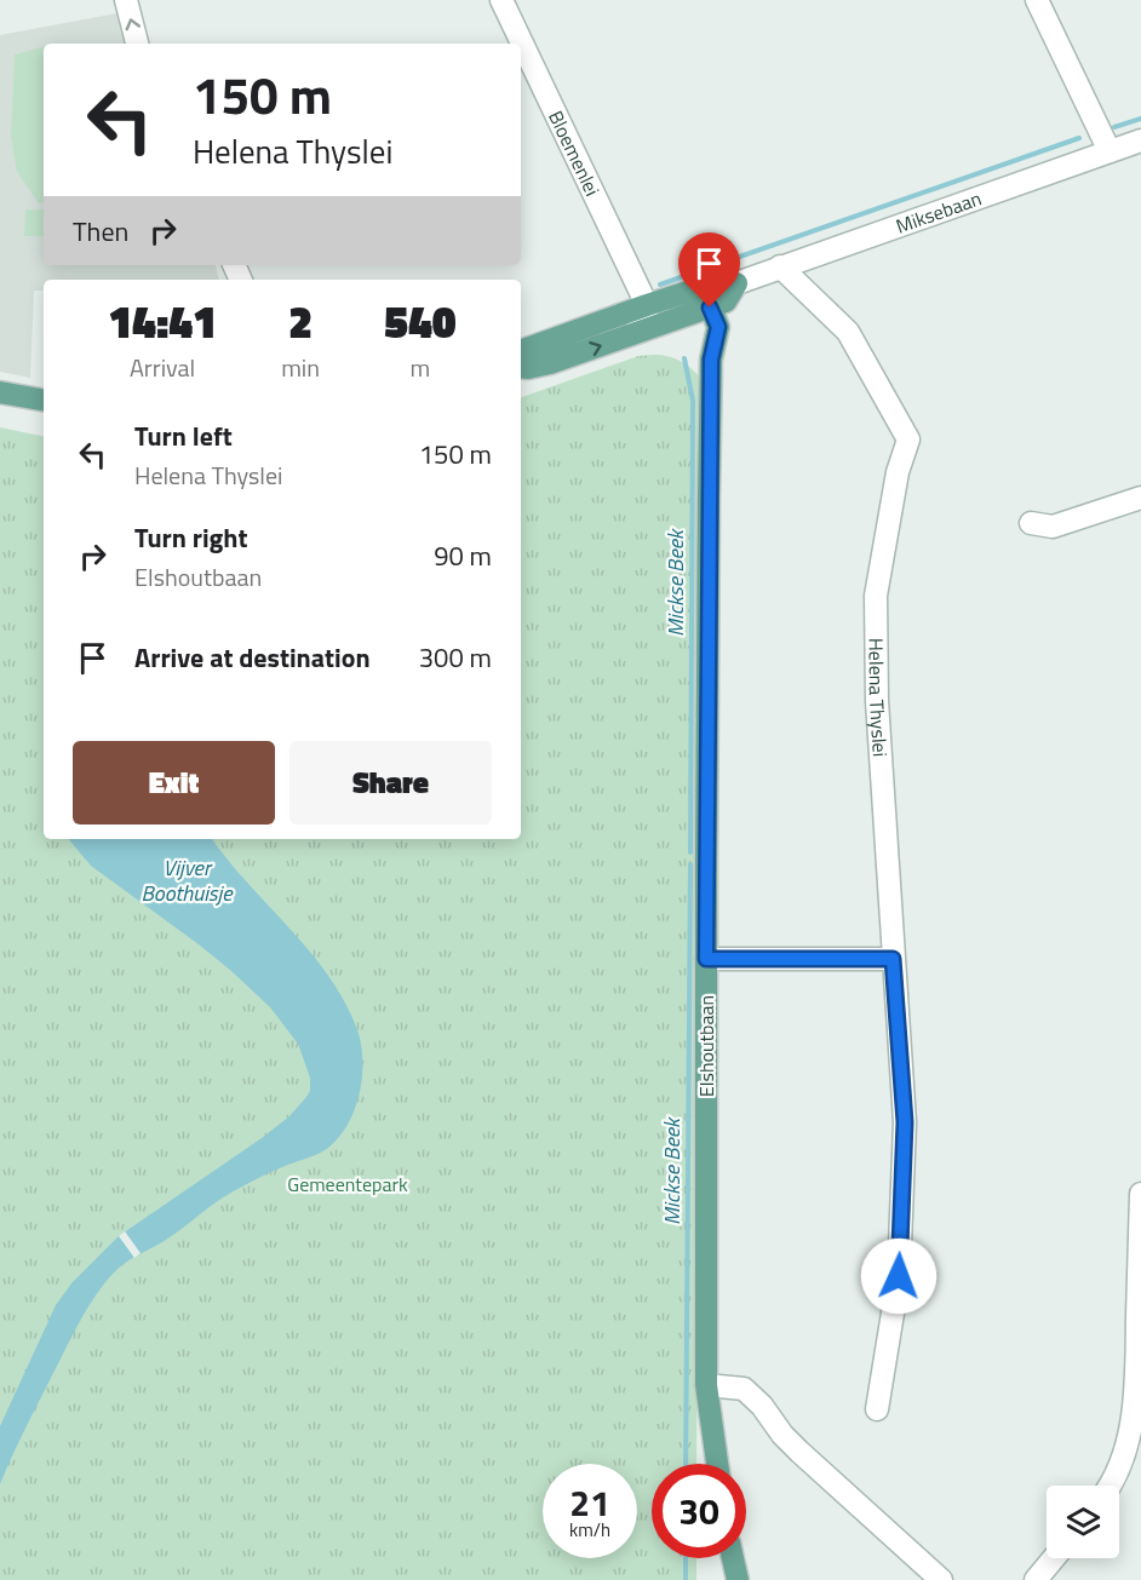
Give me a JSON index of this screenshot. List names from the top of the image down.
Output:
{
  "streets": {
    "main road": ["Miksebaan", "Elshoutbaan"],
    "street": ["Bloemenlei", "Helena Thyslei"]
  },
  "crossings": [
    ["Bloemenlei", "Miksebaan"],
    ["Miksebaan", "Helena Thyslei"],
    ["Miksebaan", "Elshoutbaan"]
  ],
  "water": ["Mickse Beek", "Vijver Boothuisje"],
  "parks": ["Gemeentepark"],
  "page": {
    "turn": ["150 m", "Helena Thyslei"],
    "then": "Then",
    "eta": [
      "14:41",
      "Arrival",
      "2",
      "min",
      "540",
      "m"
    ],
    "list": [
      {
        "name": "Turn left",
        "note": "Helena Thyslei",
        "value": "150 m"
      },
      {
        "name": "Turn right",
        "note": "Elshoutbaan",
        "value": "90 m"
      },
      {
        "name": "Arrive at destination",
        "value": "300 m"
      }
    ],
    "buttons": ["Exit", "Share"],
    "speed": "21 km/h",
    "limit": "30"
  }
}
